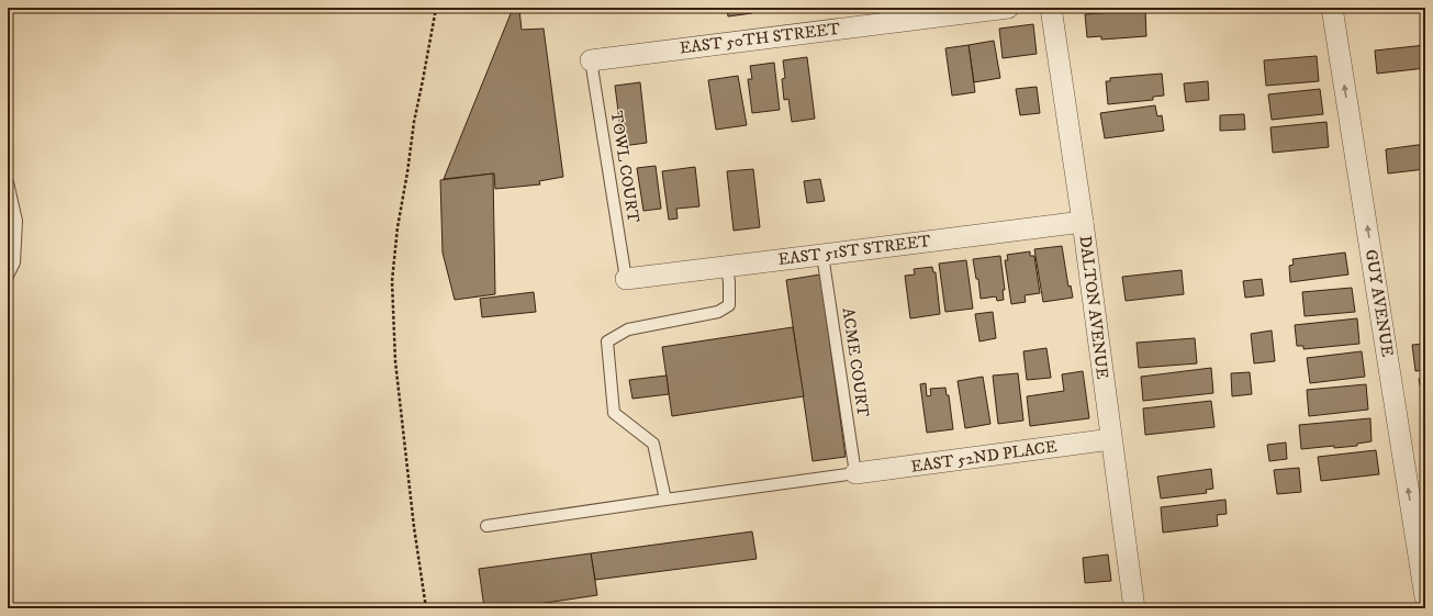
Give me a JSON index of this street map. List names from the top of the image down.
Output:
{
  "streets": {
    "street": [
      "EAST 50TH STREET",
      "EAST 51ST STREET",
      "GUY AVENUE",
      "DALTON AVENUE",
      "EAST 52ND PLACE"
    ],
    "lane": ["TOWL COURT", "ACME COURT"]
  },
  "crossings": [
    ["EAST 50TH STREET", "TOWL COURT"],
    ["TOWL COURT", "EAST 51ST STREET"],
    ["EAST 51ST STREET", "DALTON AVENUE"],
    ["EAST 51ST STREET", "ACME COURT"],
    ["DALTON AVENUE", "EAST 52ND PLACE"],
    ["ACME COURT", "EAST 52ND PLACE"]
  ],
  "one_way": ["GUY AVENUE"]
}
